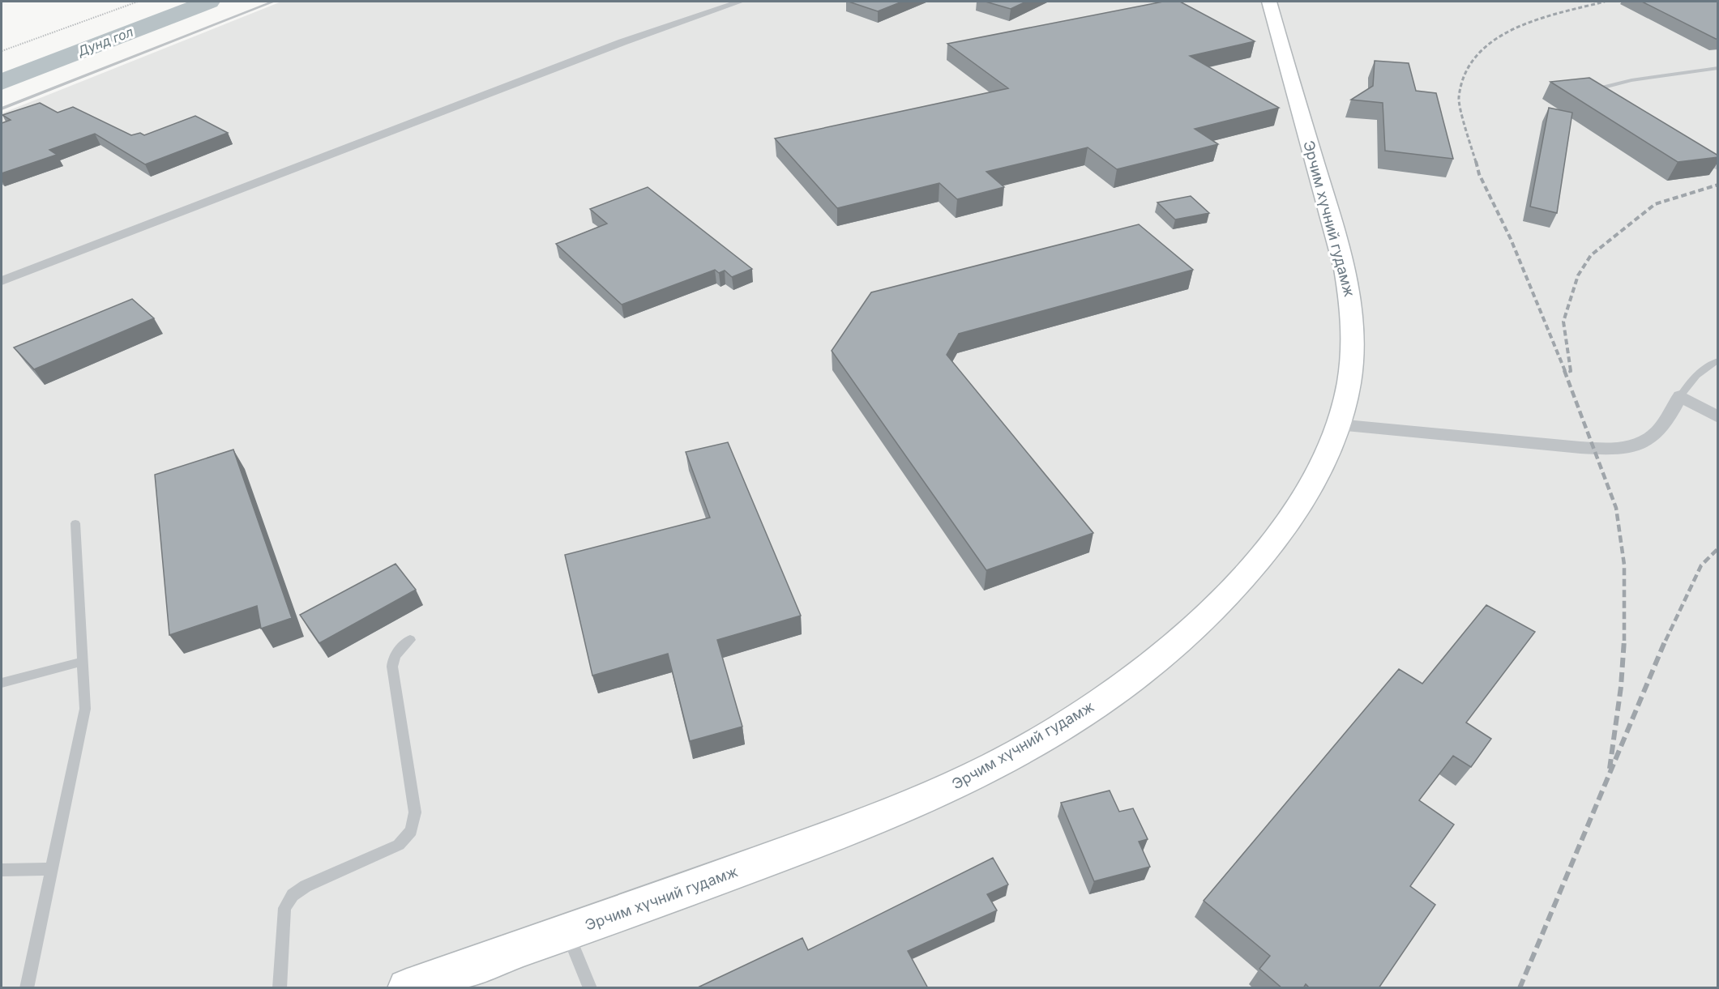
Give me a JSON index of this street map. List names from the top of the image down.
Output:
{
  "streets": {
    "main road": ["Эрчим хүчний гудамж"]
  },
  "water": ["Дунд гол"]
}
